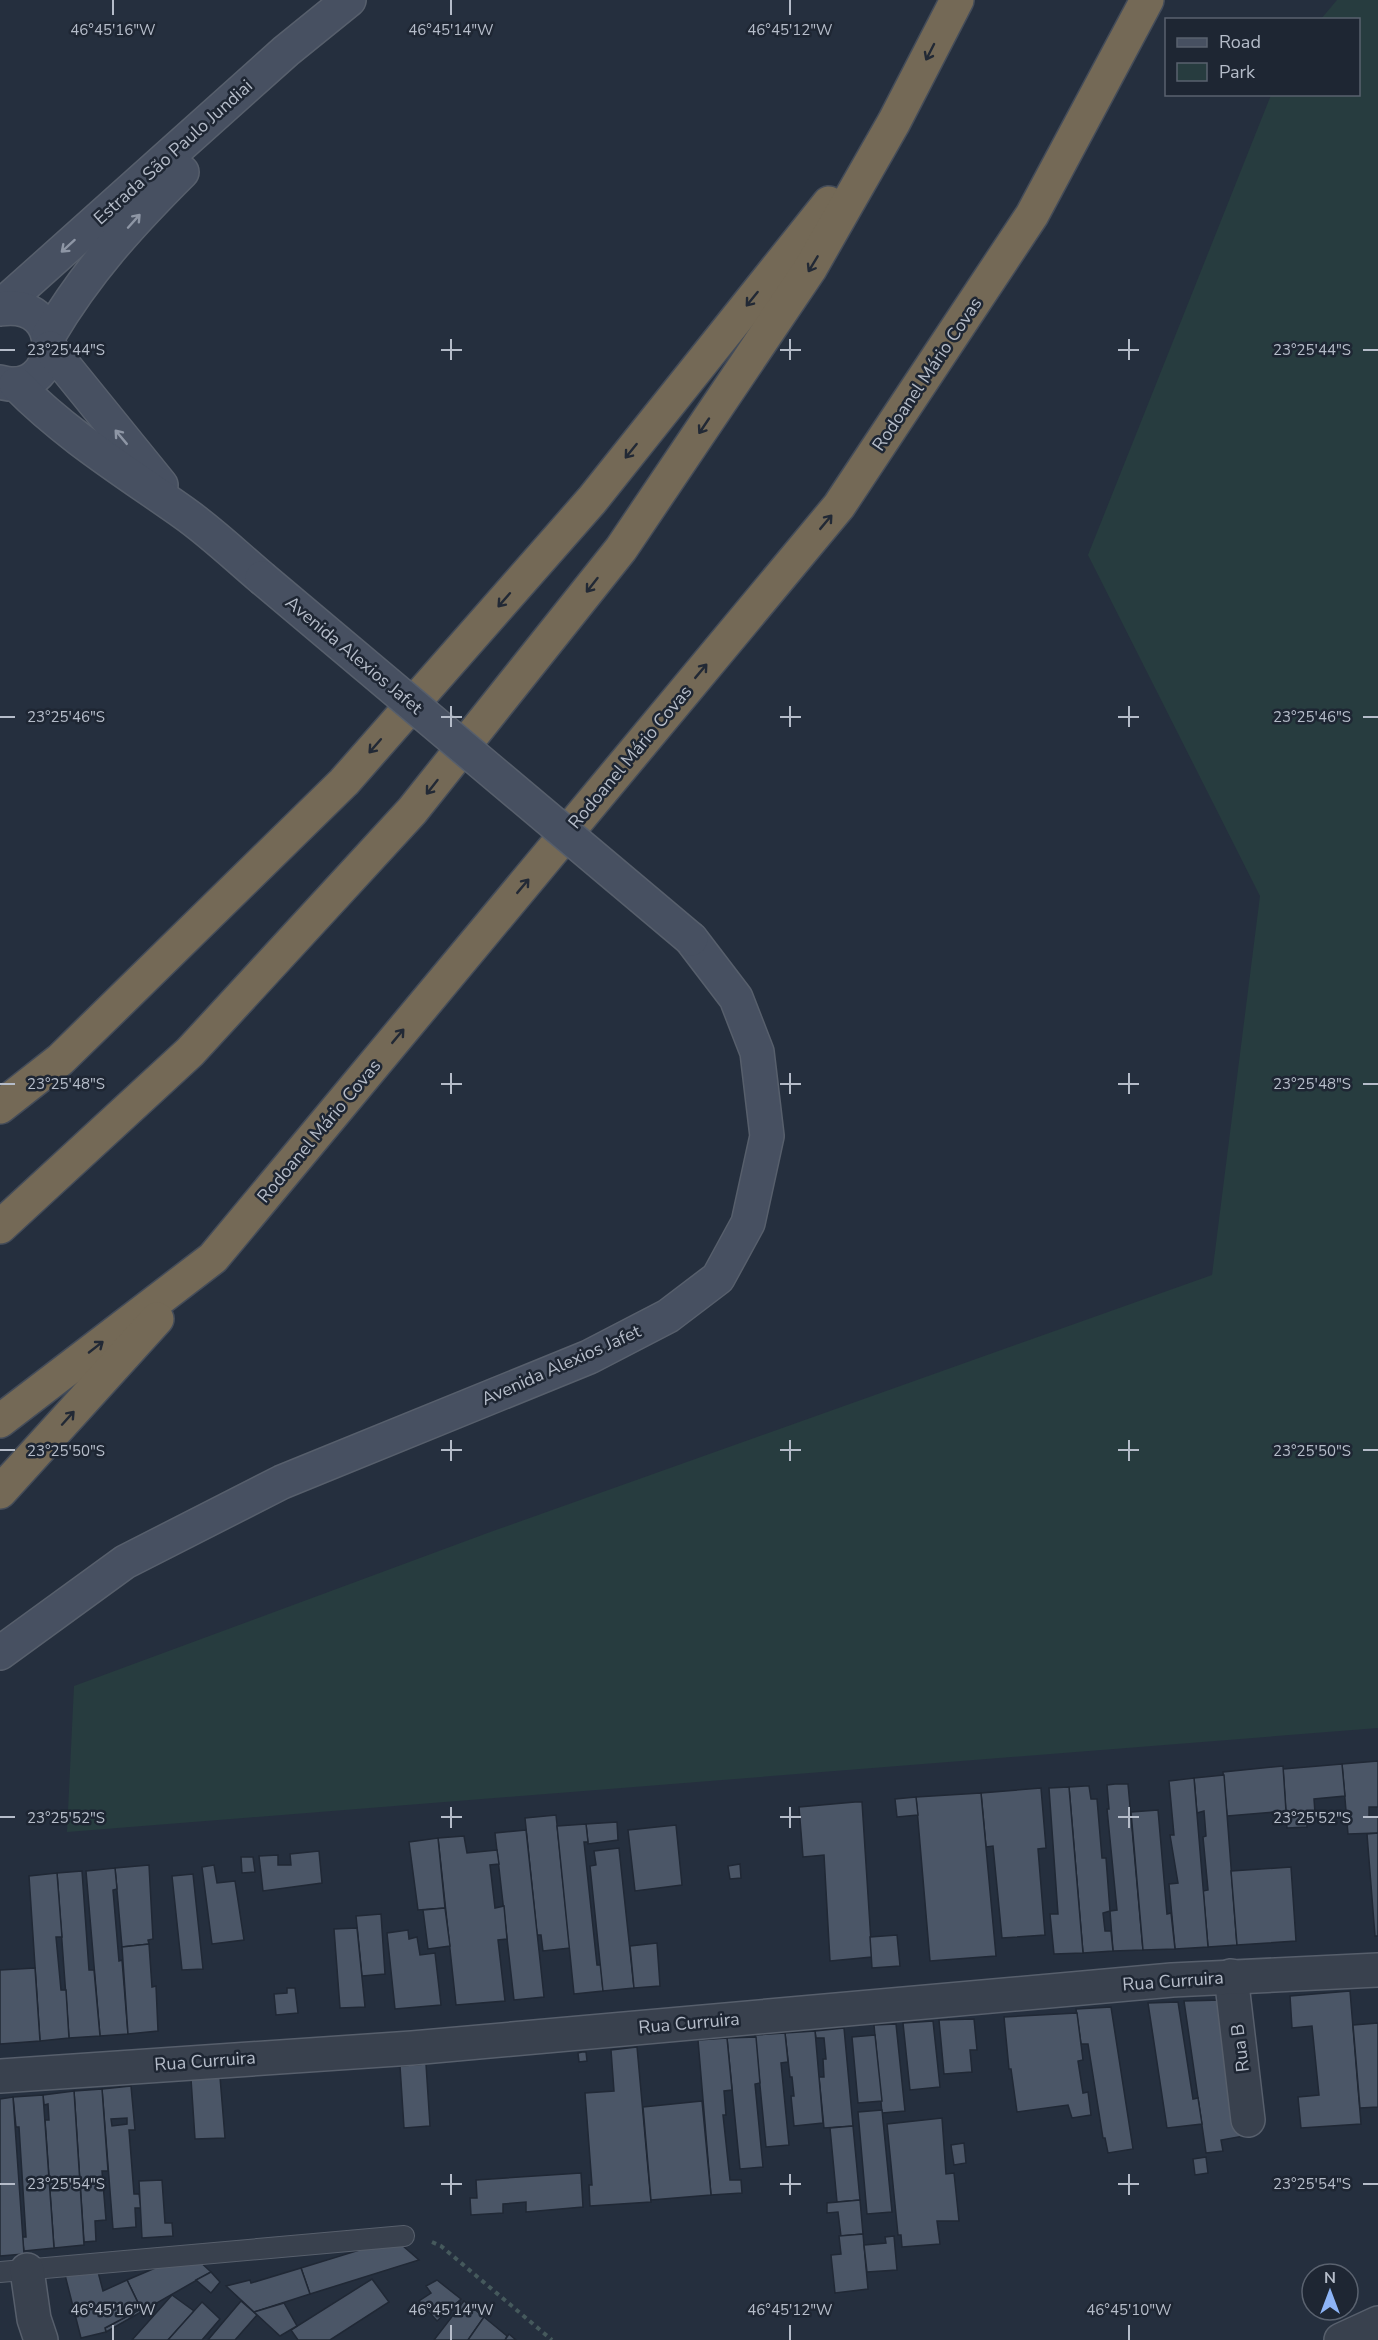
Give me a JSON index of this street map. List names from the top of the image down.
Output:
{
  "streets": {
    "highway": ["Rodoanel Mário Covas"],
    "main road": ["Estrada São Paulo Jundiai", "Avenida Alexios Jafet"],
    "street": ["Rua Curruira", "Rua B"]
  },
  "crossings": [
    ["Estrada São Paulo Jundiai", "Avenida Alexios Jafet"],
    ["Rua Curruira", "Rua B"]
  ],
  "legend": ["Road", "Park"],
  "north": "top",
  "coordinates": [
    "46°45'16\"W",
    "46°45'14\"W",
    "46°45'12\"W",
    "23°25'44\"S",
    "23°25'46\"S",
    "23°25'48\"S",
    "23°25'50\"S",
    "23°25'52\"S",
    "23°25'54\"S",
    "46°45'10\"W"
  ]
}
